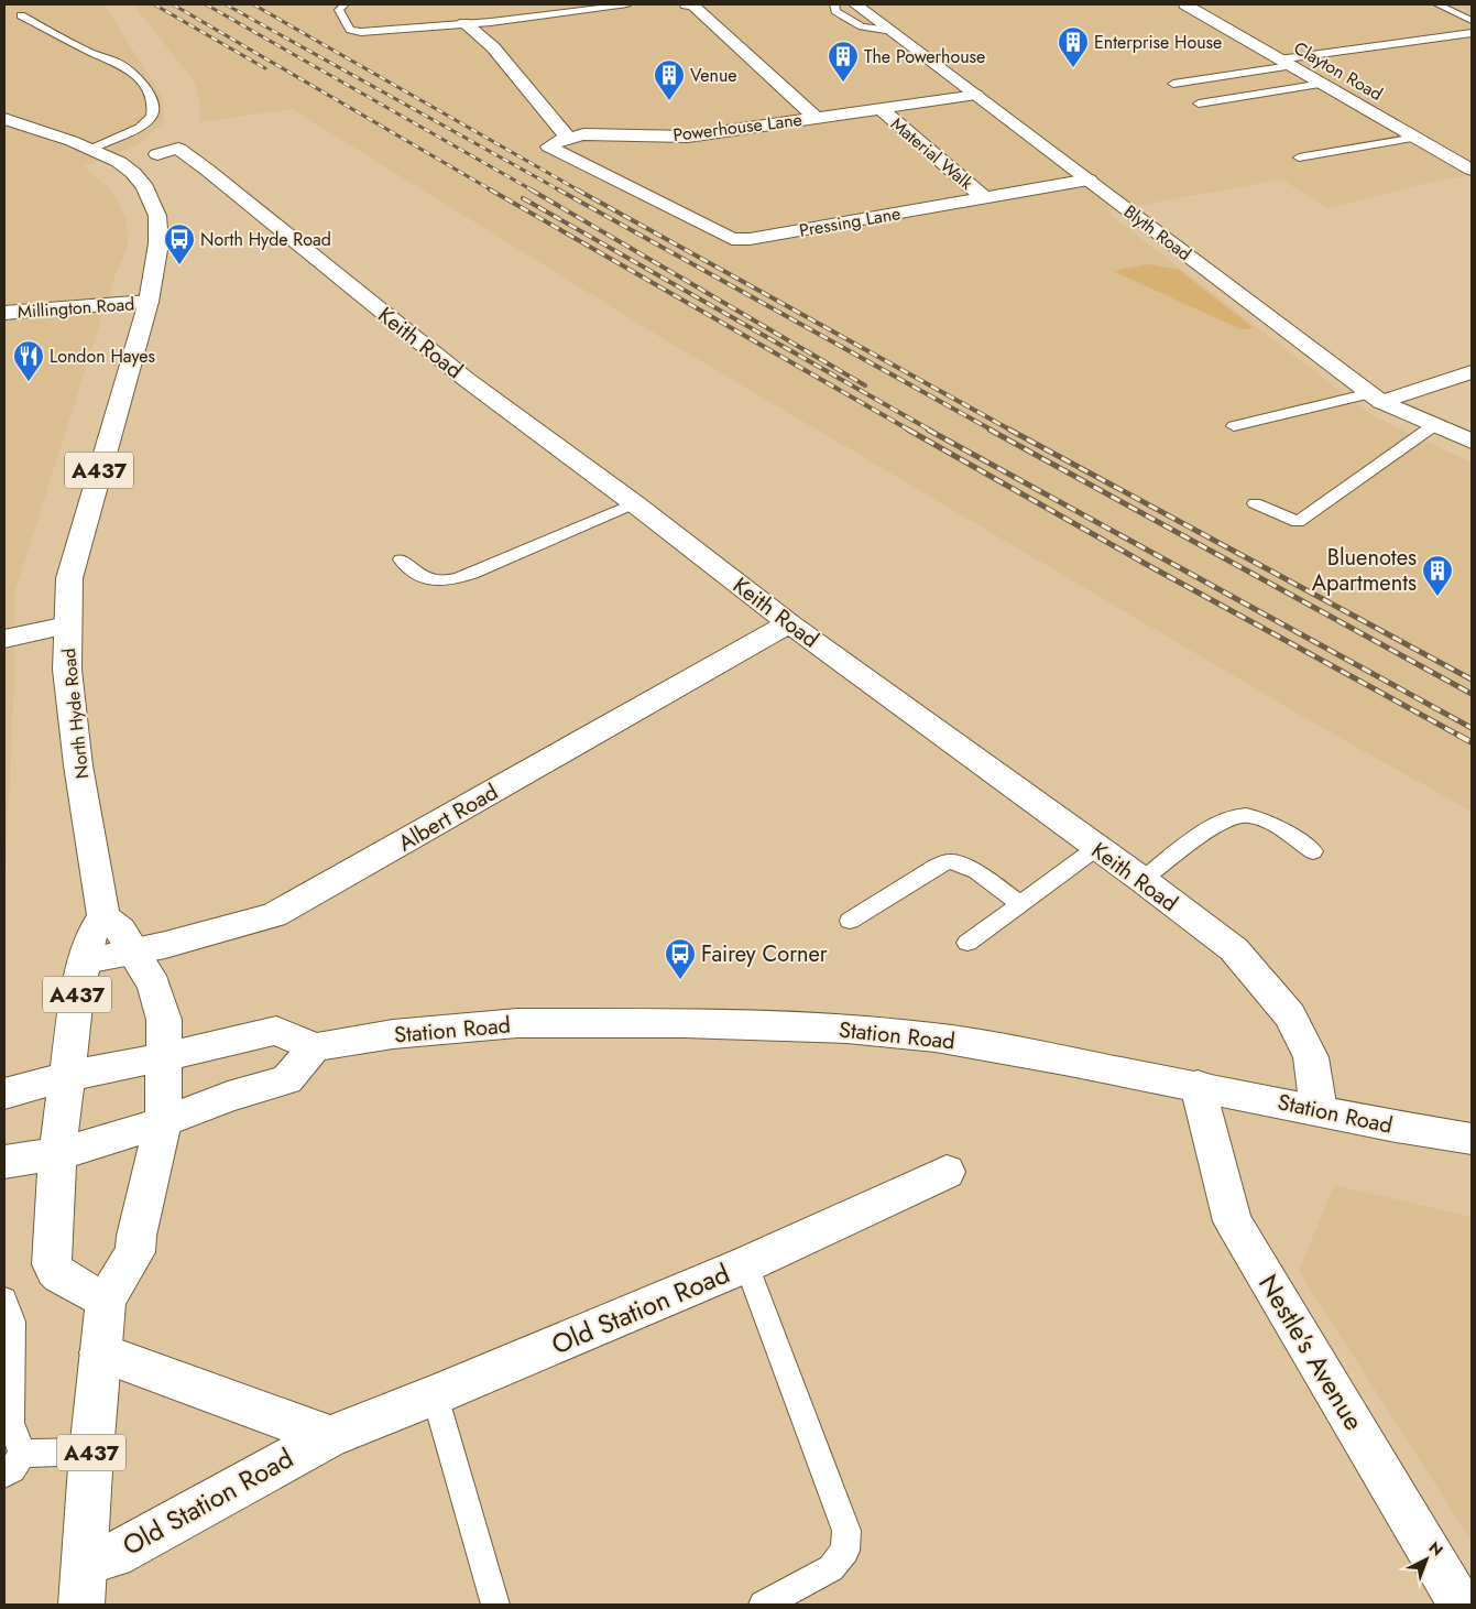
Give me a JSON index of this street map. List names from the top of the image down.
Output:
{
  "streets": {
    "street": [
      "Clayton Road",
      "Powerhouse Lane",
      "Material Walk",
      "Pressing Lane",
      "Blyth Road",
      "Millington Road",
      "Keith Road",
      "A437",
      "North Hyde Road",
      "Albert Road",
      "Station Road",
      "Old Station Road",
      "Nestle's Avenue"
    ]
  },
  "crossings": [
    ["Powerhouse Lane", "Material Walk"],
    ["Powerhouse Lane", "Pressing Lane"],
    ["Powerhouse Lane", "Blyth Road"],
    ["Material Walk", "Pressing Lane"],
    ["Pressing Lane", "Blyth Road"],
    ["Millington Road", "North Hyde Road"],
    ["Keith Road", "Albert Road"],
    ["Keith Road", "Station Road"],
    ["A437", "North Hyde Road"],
    ["A437", "Albert Road"],
    ["A437", "Old Station Road"],
    ["Station Road", "Nestle's Avenue"]
  ],
  "places": {
    "building": [
      "Enterprise House",
      "The Powerhouse",
      "Venue",
      "Bluenotes Apartments"
    ],
    "bus stop": ["North Hyde Road", "Fairey Corner"],
    "restaurant": ["London Hayes"]
  },
  "north": "top right"
}
